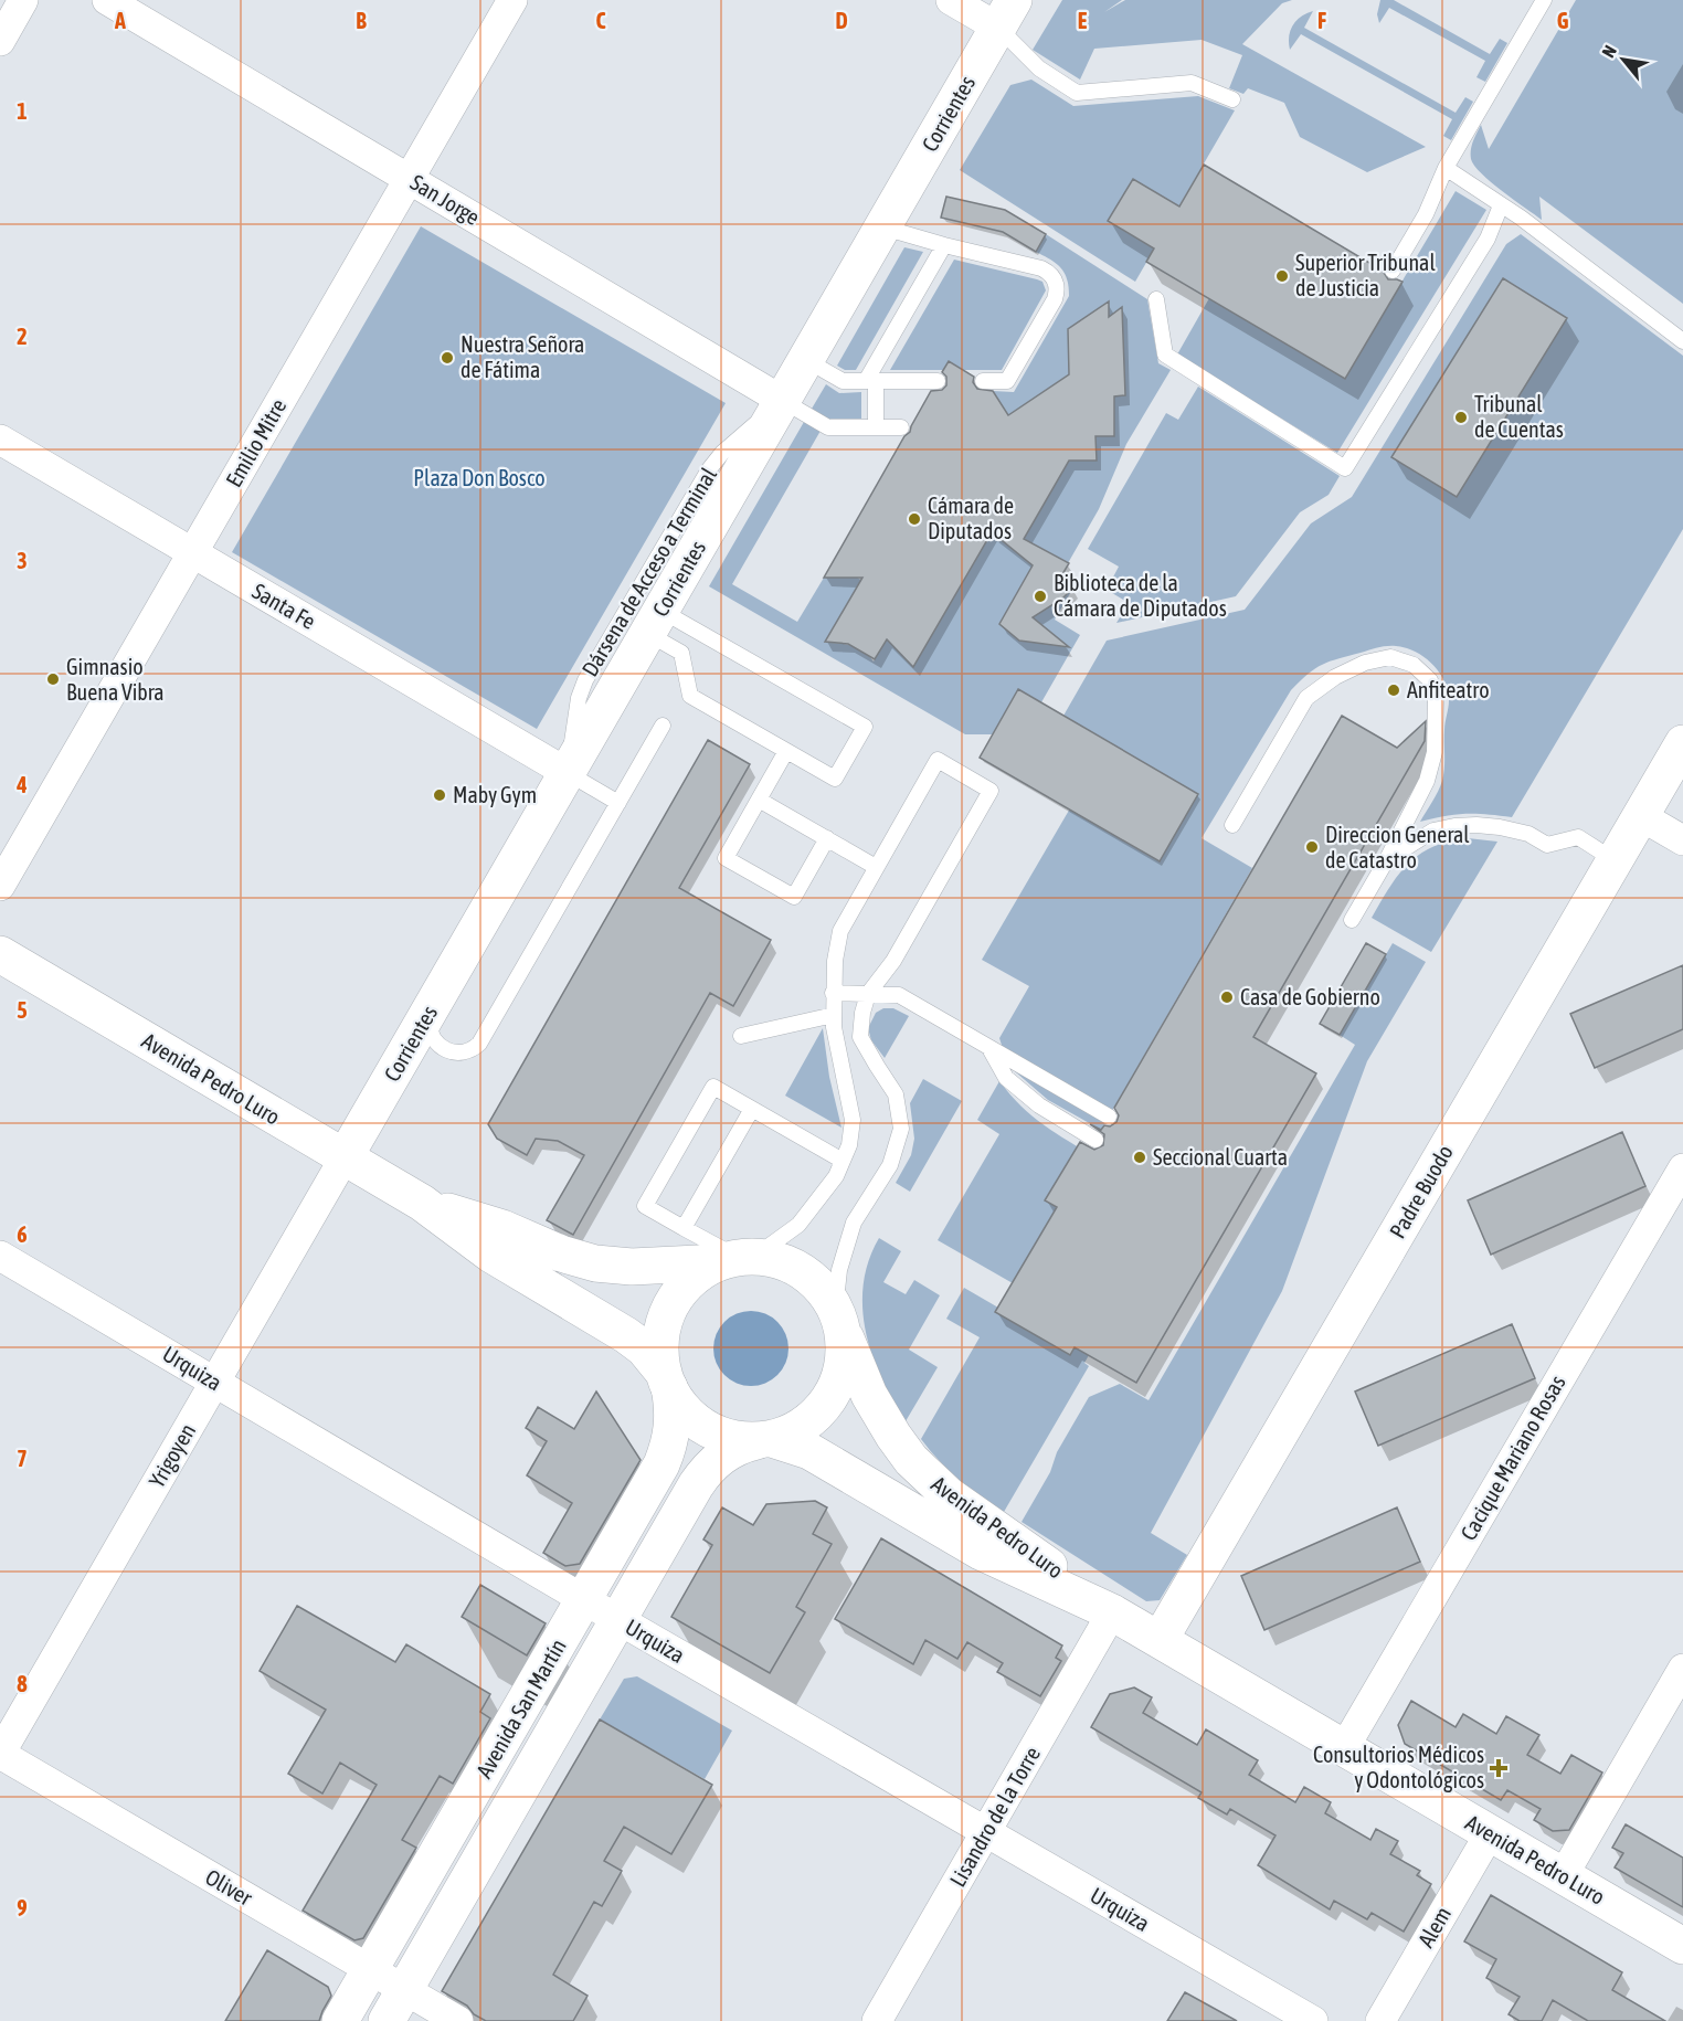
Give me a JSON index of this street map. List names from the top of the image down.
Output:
{
  "streets": {
    "main road": [
      "Corrientes",
      "Avenida Pedro Luro",
      "Padre Buodo",
      "Avenida San Martín"
    ],
    "street": [
      "San Jorge",
      "Emilio Mitre",
      "Santa Fe",
      "Urquiza",
      "Yrigoyen",
      "Cacique Mariano Rosas",
      "Lisandro de la Torre",
      "Oliver",
      "Alem"
    ],
    "lane": ["Dársena de Acceso a Terminal"]
  },
  "crossings": [
    ["Corrientes", "San Jorge"],
    ["Corrientes", "Dársena de Acceso a Terminal"],
    ["Corrientes", "Santa Fe"],
    ["Corrientes", "Avenida Pedro Luro"],
    ["Corrientes", "Yrigoyen"],
    ["San Jorge", "Emilio Mitre"],
    ["San Jorge", "Dársena de Acceso a Terminal"],
    ["Emilio Mitre", "Santa Fe"],
    ["Dársena de Acceso a Terminal", "Santa Fe"],
    ["Avenida Pedro Luro", "Padre Buodo"],
    ["Avenida Pedro Luro", "Yrigoyen"],
    ["Avenida Pedro Luro", "Cacique Mariano Rosas"],
    ["Avenida Pedro Luro", "Avenida San Martín"],
    ["Avenida Pedro Luro", "Lisandro de la Torre"],
    ["Avenida Pedro Luro", "Alem"],
    ["Urquiza", "Yrigoyen"],
    ["Urquiza", "Avenida San Martín"],
    ["Urquiza", "Lisandro de la Torre"],
    ["Yrigoyen", "Oliver"],
    ["Avenida San Martín", "Oliver"]
  ],
  "parks": ["Plaza Don Bosco"],
  "places": {
    "other": [
      "Superior Tribunal de Justicia",
      "Nuestra Señora de Fátima",
      "Tribunal de Cuentas",
      "Cámara de Diputados",
      "Biblioteca de la Cámara de Diputados",
      "Gimnasio Buena Vibra",
      "Anfiteatro",
      "Maby Gym",
      "Direccion General de Catastro",
      "Casa de Gobierno",
      "Seccional Cuarta"
    ],
    "health": ["Consultorios Médicos y Odontológicos"]
  },
  "north": "top left",
  "grid": {
    "columns": [
      "A",
      "B",
      "C",
      "D",
      "E",
      "F",
      "G"
    ],
    "rows": [
      "1",
      "2",
      "3",
      "4",
      "5",
      "6",
      "7",
      "8",
      "9"
    ]
  }
}
